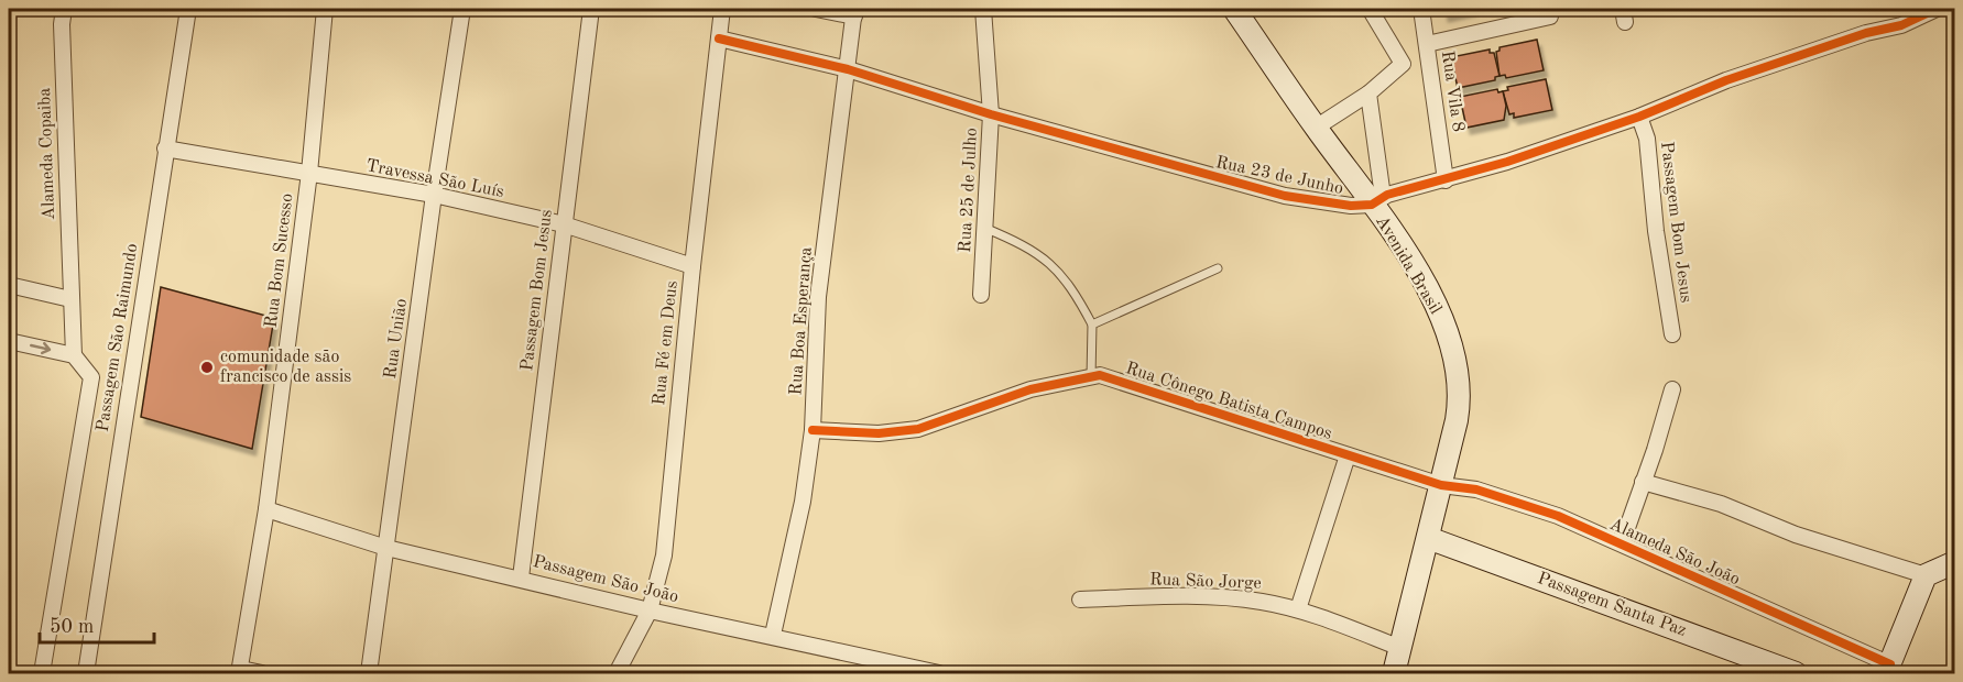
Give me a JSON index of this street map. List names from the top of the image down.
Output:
{
  "streets": {
    "main road": ["Avenida Brasil", "Passagem Santa Paz"],
    "street": [
      "Rua Vila 8",
      "Alameda Copaiba",
      "Rua 23 de Junho",
      "Travessa São Luís",
      "Rua 25 de Julho",
      "Passagem Bom Jesus",
      "Rua Bom Sucesso",
      "Rua Boa Esperança",
      "Passagem São Raimundo",
      "Rua União",
      "Rua Fé em Deus",
      "Rua Cônego Batista Campos",
      "Alameda São João",
      "Passagem São João",
      "Rua São Jorge"
    ]
  },
  "crossings": [
    ["Rua Vila 8", "Rua 23 de Junho"],
    ["Rua 23 de Junho", "Rua 25 de Julho"],
    ["Rua 23 de Junho", "Passagem Bom Jesus"],
    ["Rua 23 de Junho", "Avenida Brasil"],
    ["Rua 23 de Junho", "Rua Boa Esperança"],
    ["Rua 23 de Junho", "Rua Fé em Deus"],
    ["Travessa São Luís", "Passagem Bom Jesus"],
    ["Travessa São Luís", "Rua Bom Sucesso"],
    ["Travessa São Luís", "Passagem São Raimundo"],
    ["Travessa São Luís", "Rua União"],
    ["Travessa São Luís", "Rua Fé em Deus"],
    ["Passagem Bom Jesus", "Passagem São João"],
    ["Rua Bom Sucesso", "Passagem São João"],
    ["Avenida Brasil", "Rua Cônego Batista Campos"],
    ["Avenida Brasil", "Alameda São João"],
    ["Avenida Brasil", "Rua São Jorge"],
    ["Avenida Brasil", "Passagem Santa Paz"],
    ["Rua Boa Esperança", "Rua Cônego Batista Campos"],
    ["Rua Boa Esperança", "Passagem São João"],
    ["Rua União", "Passagem São João"],
    ["Rua Fé em Deus", "Passagem São João"],
    ["Rua Cônego Batista Campos", "Alameda São João"]
  ],
  "places": ["comunidade são francisco de assis"],
  "scale_bar": "50 m"
}
